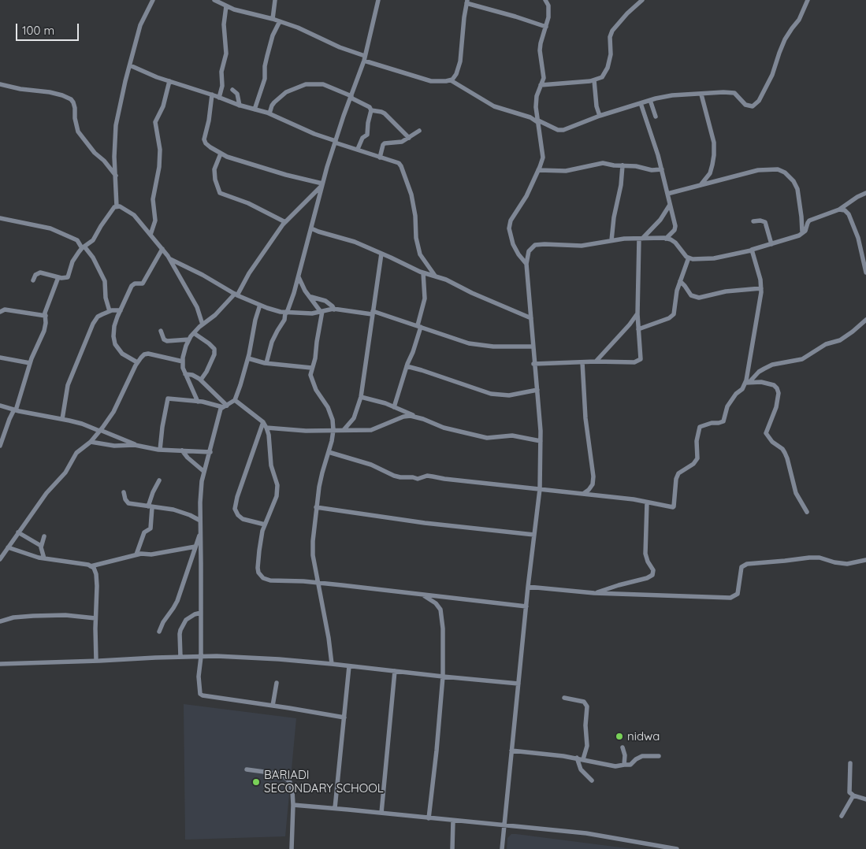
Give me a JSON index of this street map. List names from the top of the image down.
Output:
{
  "places": ["nidwa", "BARIADI SECONDARY SCHOOL"],
  "scale_bar": "100 m"
}
